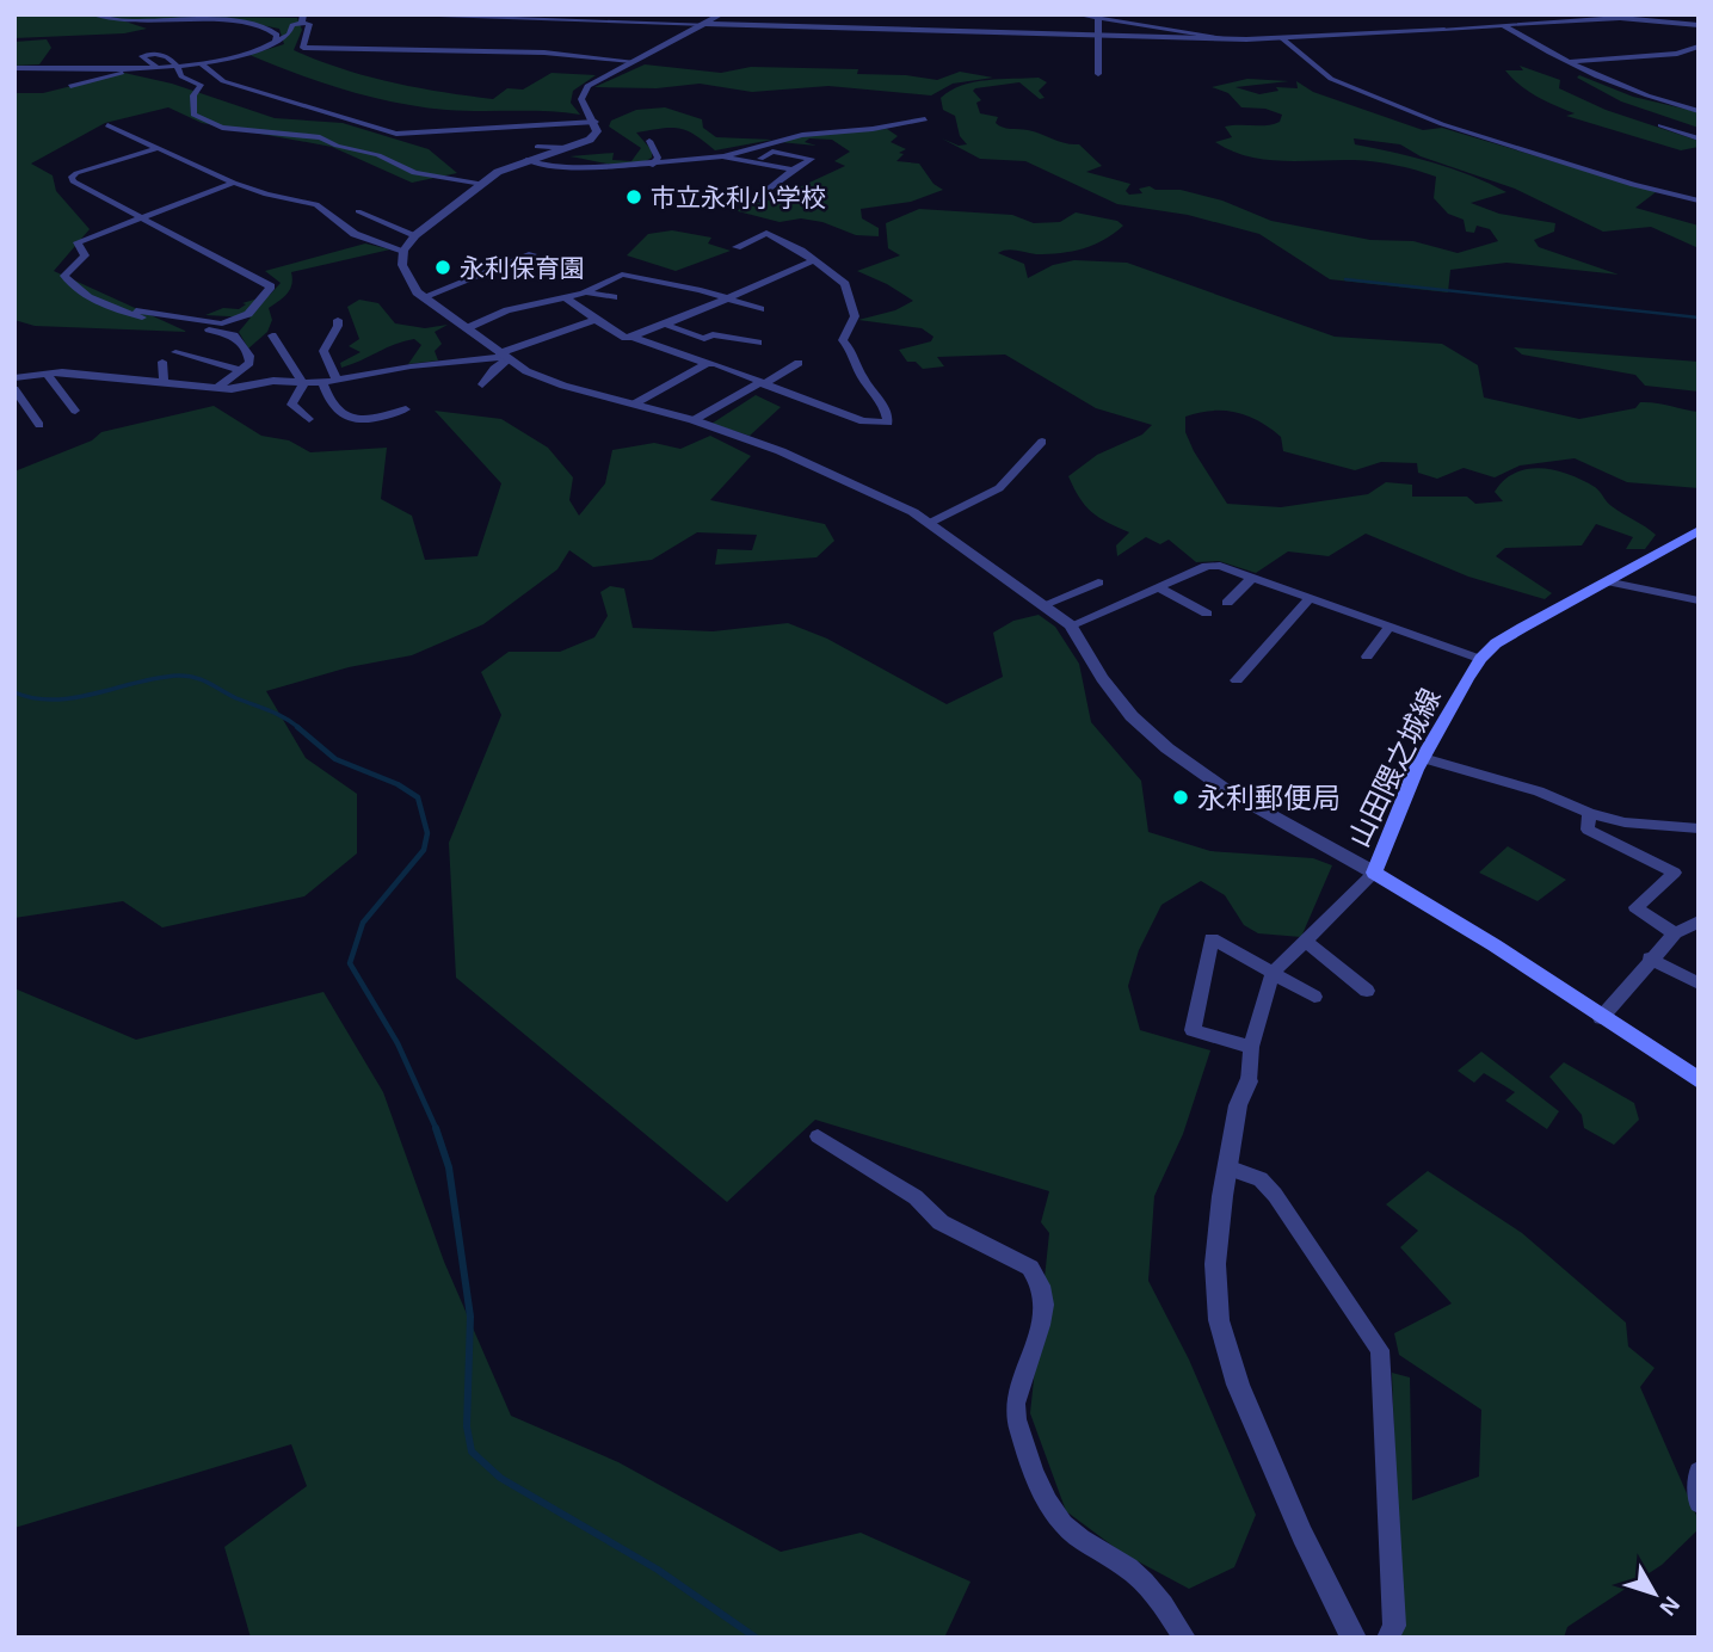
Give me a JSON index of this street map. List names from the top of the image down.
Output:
{
  "streets": {
    "main road": ["山田隈之城線"]
  },
  "places": ["市立永利小学校", "永利保育園", "永利郵便局"],
  "north": "bottom right"
}
